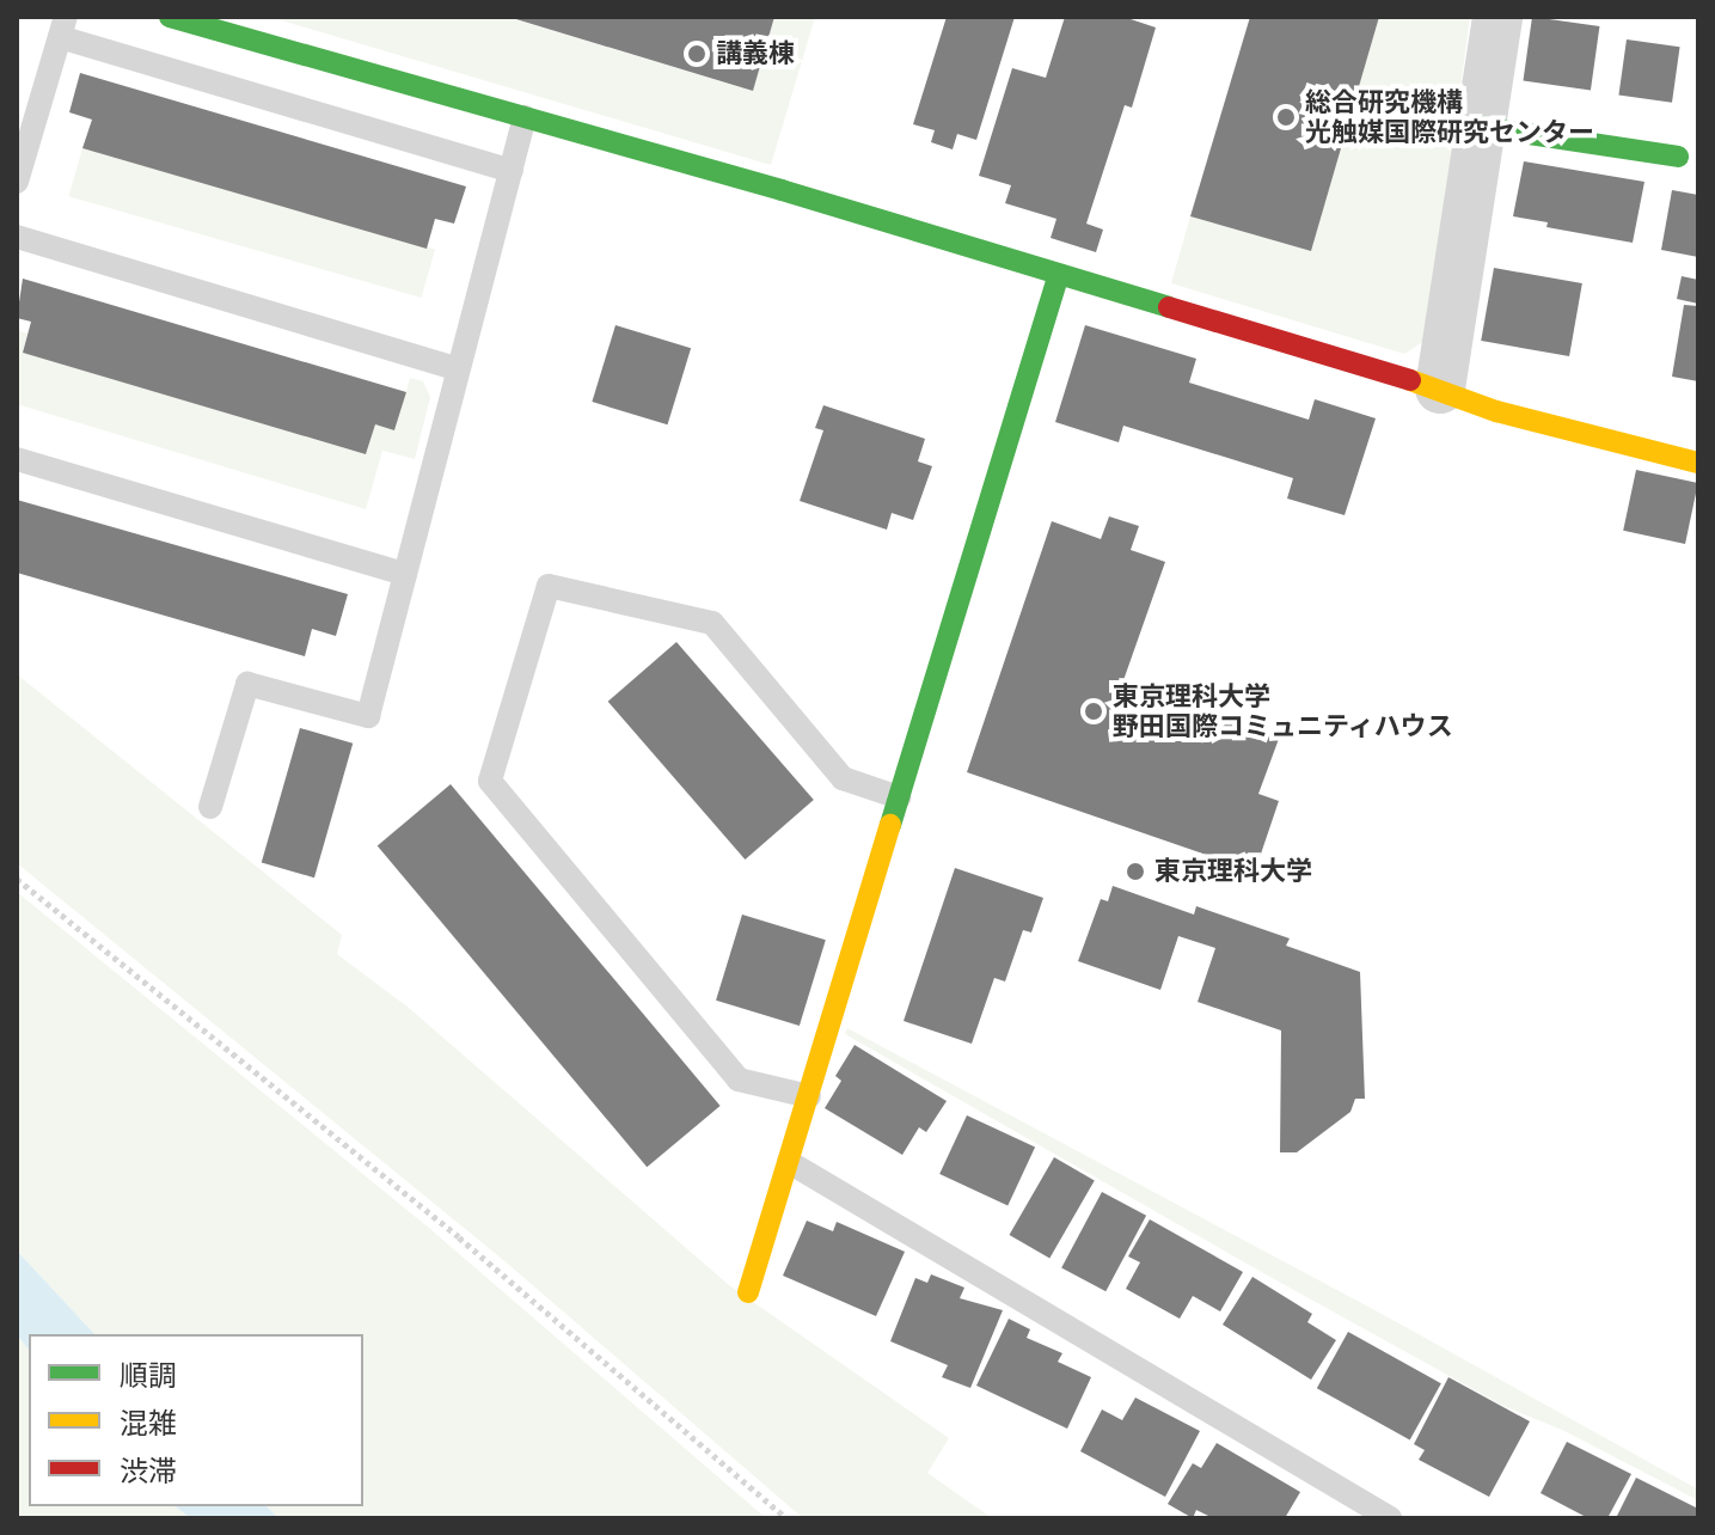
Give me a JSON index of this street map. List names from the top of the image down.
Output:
{
  "places": [
    "講義棟",
    "総合研究機構 光触媒国際研究センター",
    "東京理科大学 野田国際コミュニティハウス",
    "東京理科大学"
  ],
  "legend": ["順調", "混雑", "渋滞"]
}
